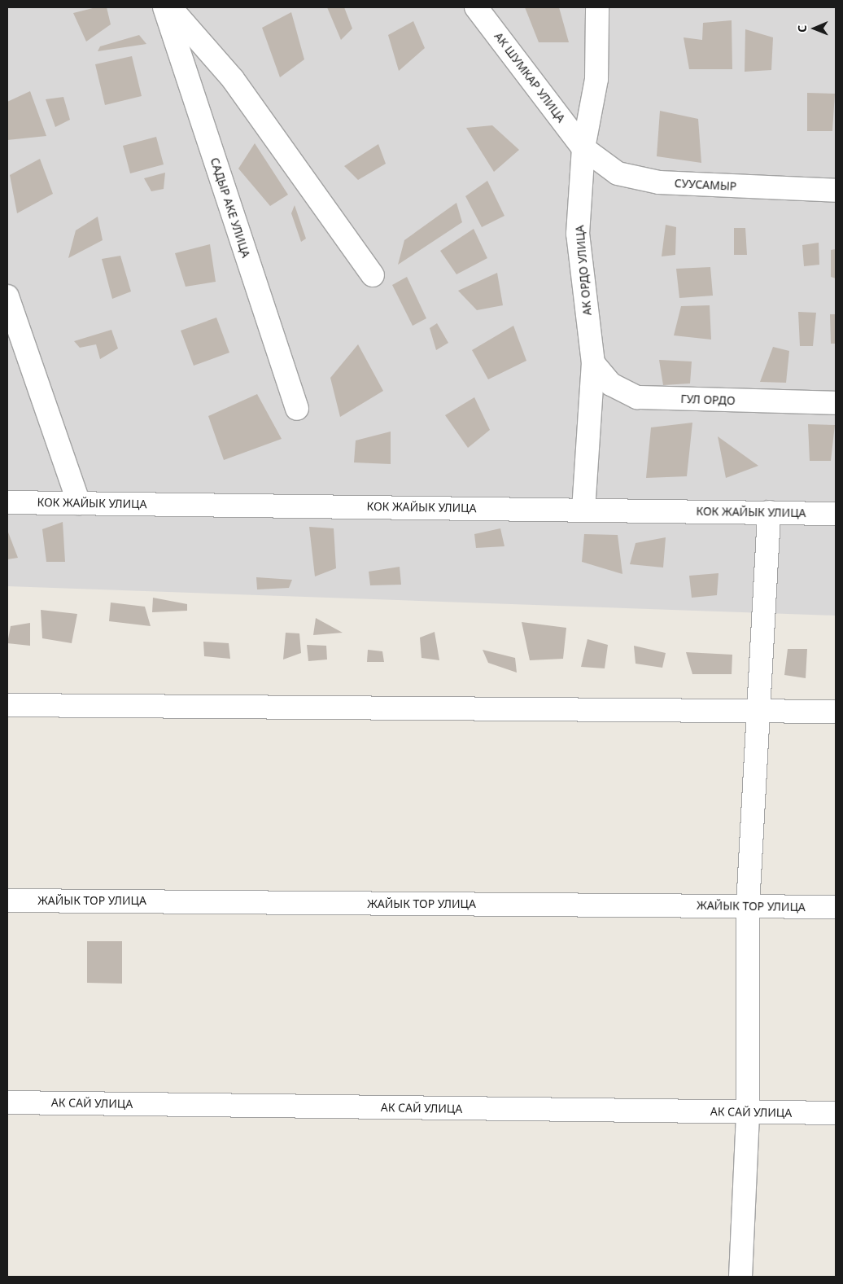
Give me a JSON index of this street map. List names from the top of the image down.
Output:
{
  "streets": {
    "street": [
      "АК ШУМКАР УЛИЦА",
      "СУУСАМЫР",
      "САДЫР АКЕ УЛИЦА",
      "АК ОРДО УЛИЦА",
      "ГУЛ ОРДО",
      "КОК ЖАЙЫК УЛИЦА",
      "ЖАЙЫК ТОР УЛИЦА",
      "АК САЙ УЛИЦА"
    ]
  },
  "crossings": [
    ["АК ШУМКАР УЛИЦА", "СУУСАМЫР"],
    ["АК ШУМКАР УЛИЦА", "АК ОРДО УЛИЦА"],
    ["СУУСАМЫР", "АК ОРДО УЛИЦА"],
    ["АК ОРДО УЛИЦА", "ГУЛ ОРДО"],
    ["АК ОРДО УЛИЦА", "КОК ЖАЙЫК УЛИЦА"]
  ],
  "north": "left"
}
